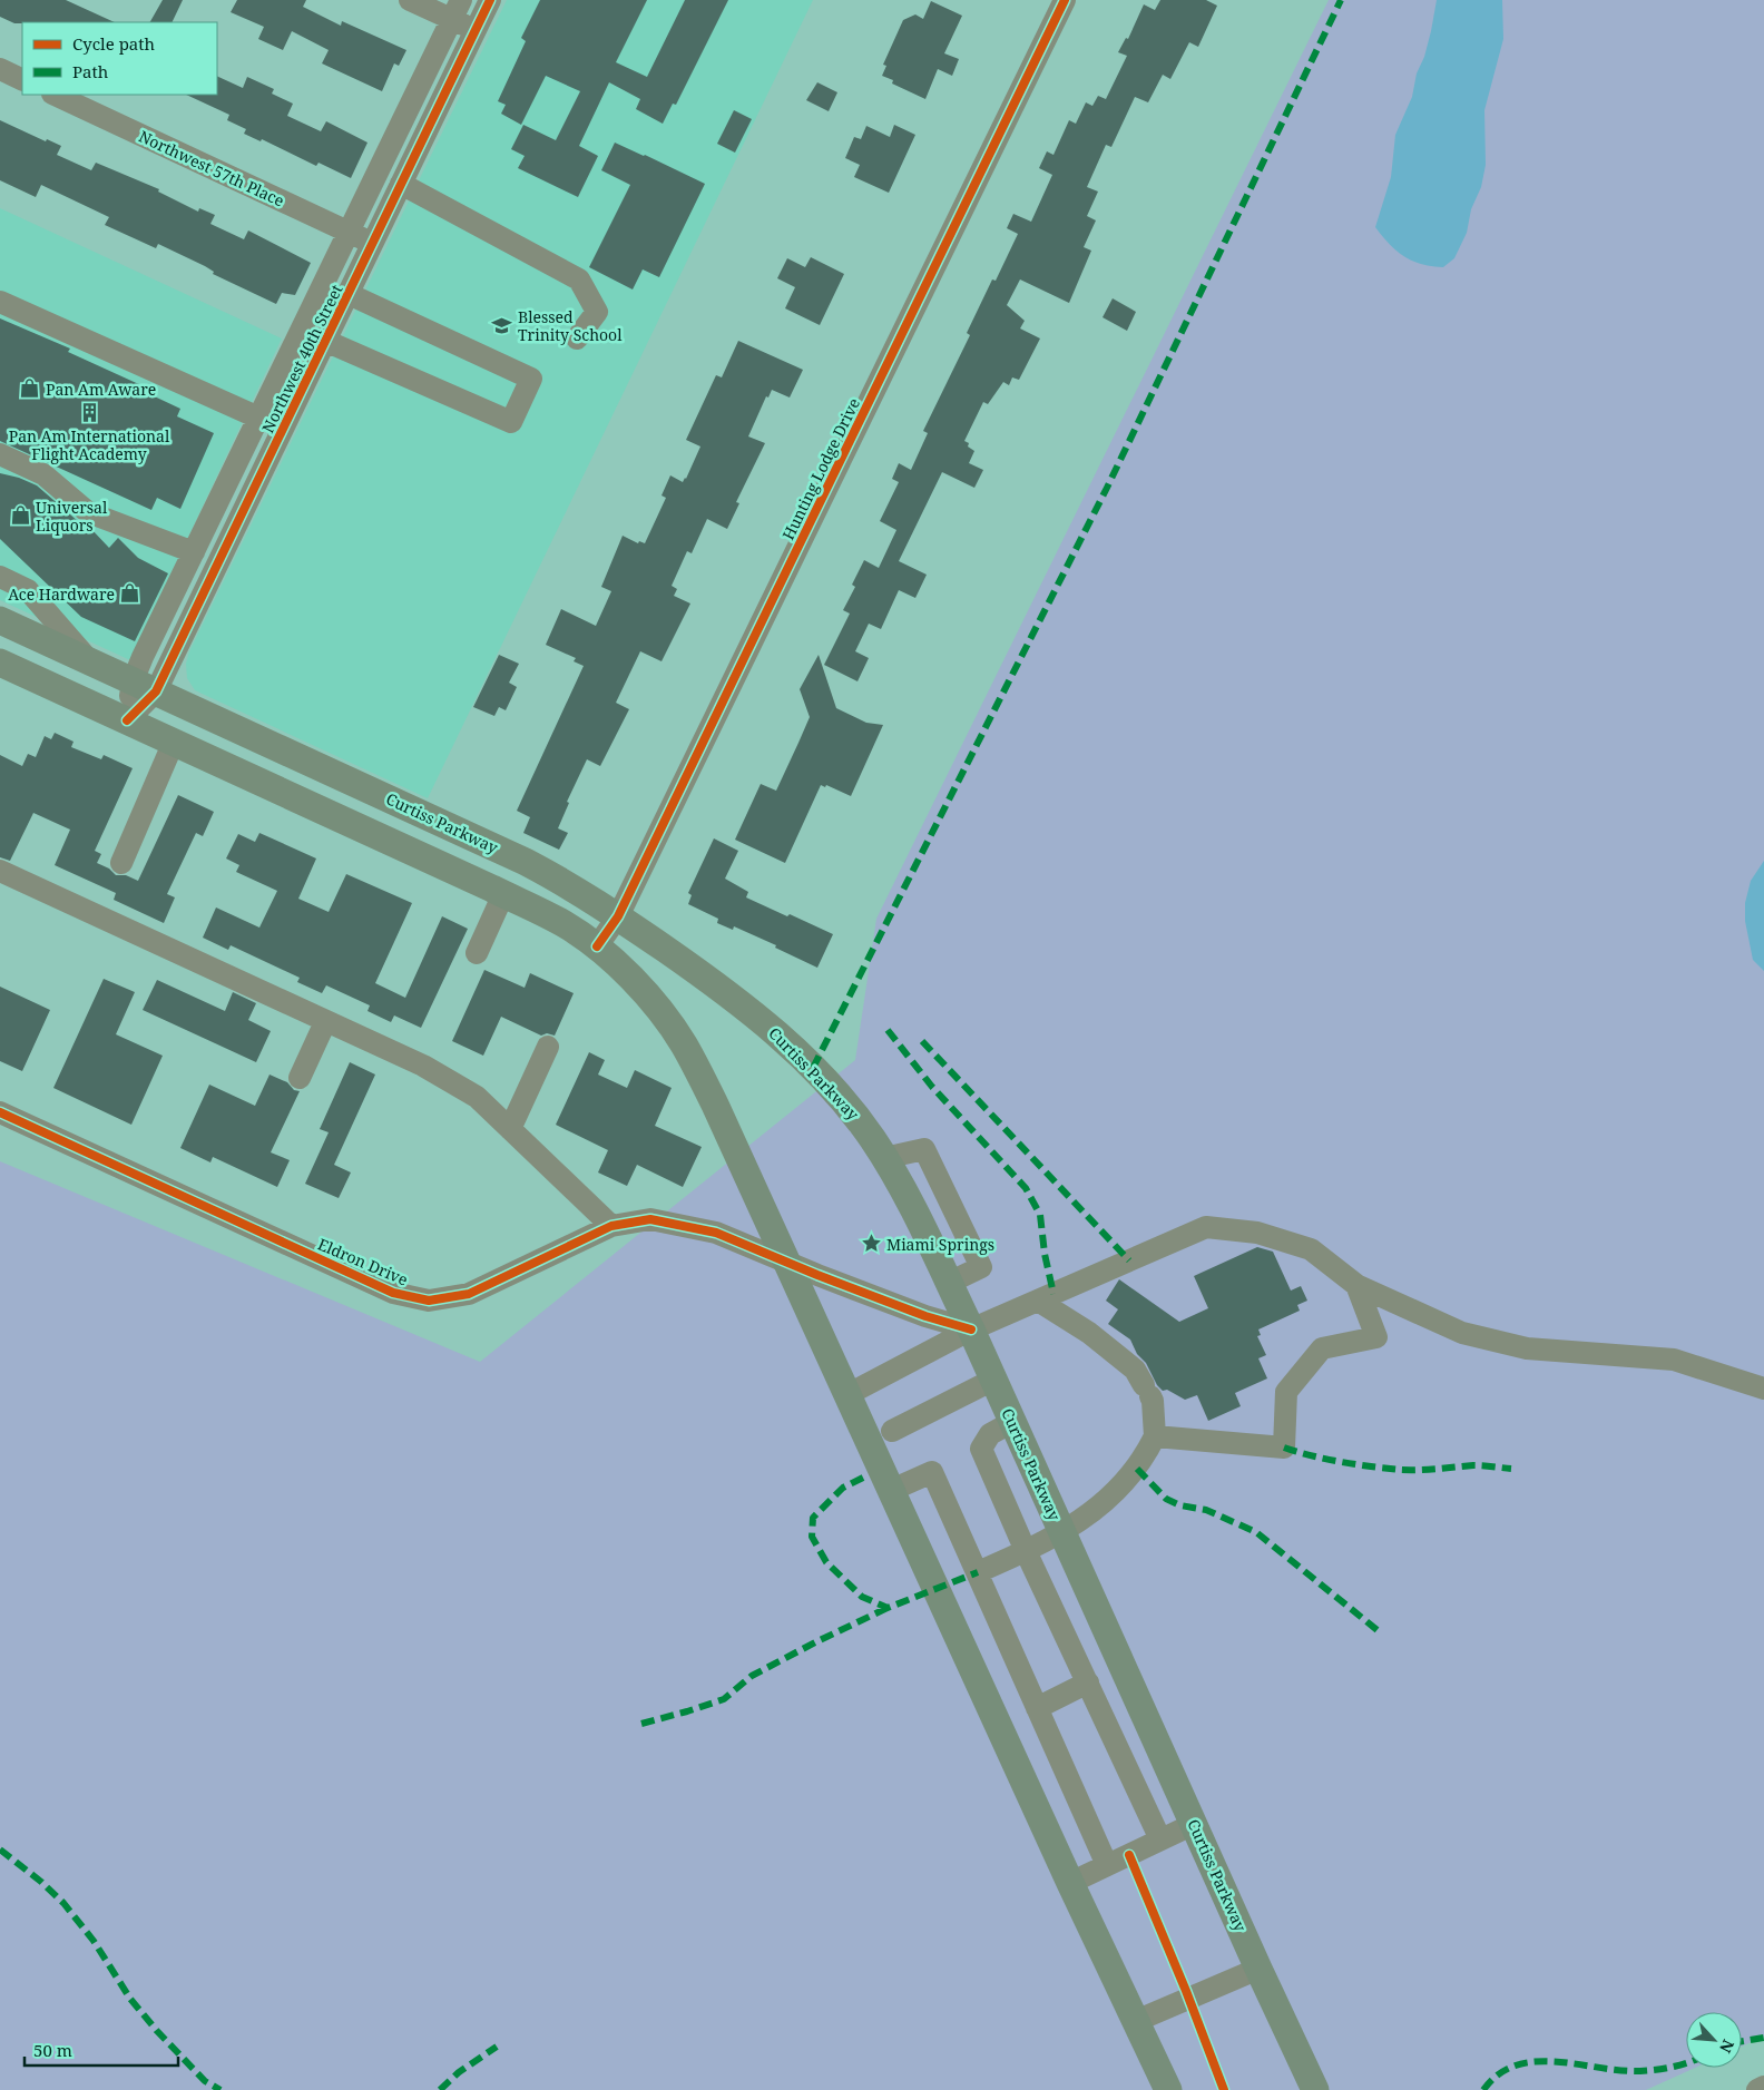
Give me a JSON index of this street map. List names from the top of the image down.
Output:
{
  "streets": {
    "main road": ["Curtiss Parkway"],
    "street": [
      "Northwest 57th Place",
      "Northwest 40th Street",
      "Hunting Lodge Drive",
      "Eldron Drive"
    ]
  },
  "crossings": [
    ["Northwest 57th Place", "Northwest 40th Street"],
    ["Northwest 40th Street", "Curtiss Parkway"],
    ["Hunting Lodge Drive", "Curtiss Parkway"],
    ["Curtiss Parkway", "Eldron Drive"]
  ],
  "places": {
    "school or university": ["Blessed Trinity School"],
    "shop": ["Pan Am Aware", "Universal Liquors", "Ace Hardware"],
    "building": ["Pan Am International Flight Academy"],
    "place": ["Miami Springs"]
  },
  "legend": ["Cycle path", "Path"],
  "scale_bar": "50 m",
  "north": "bottom right"
}
